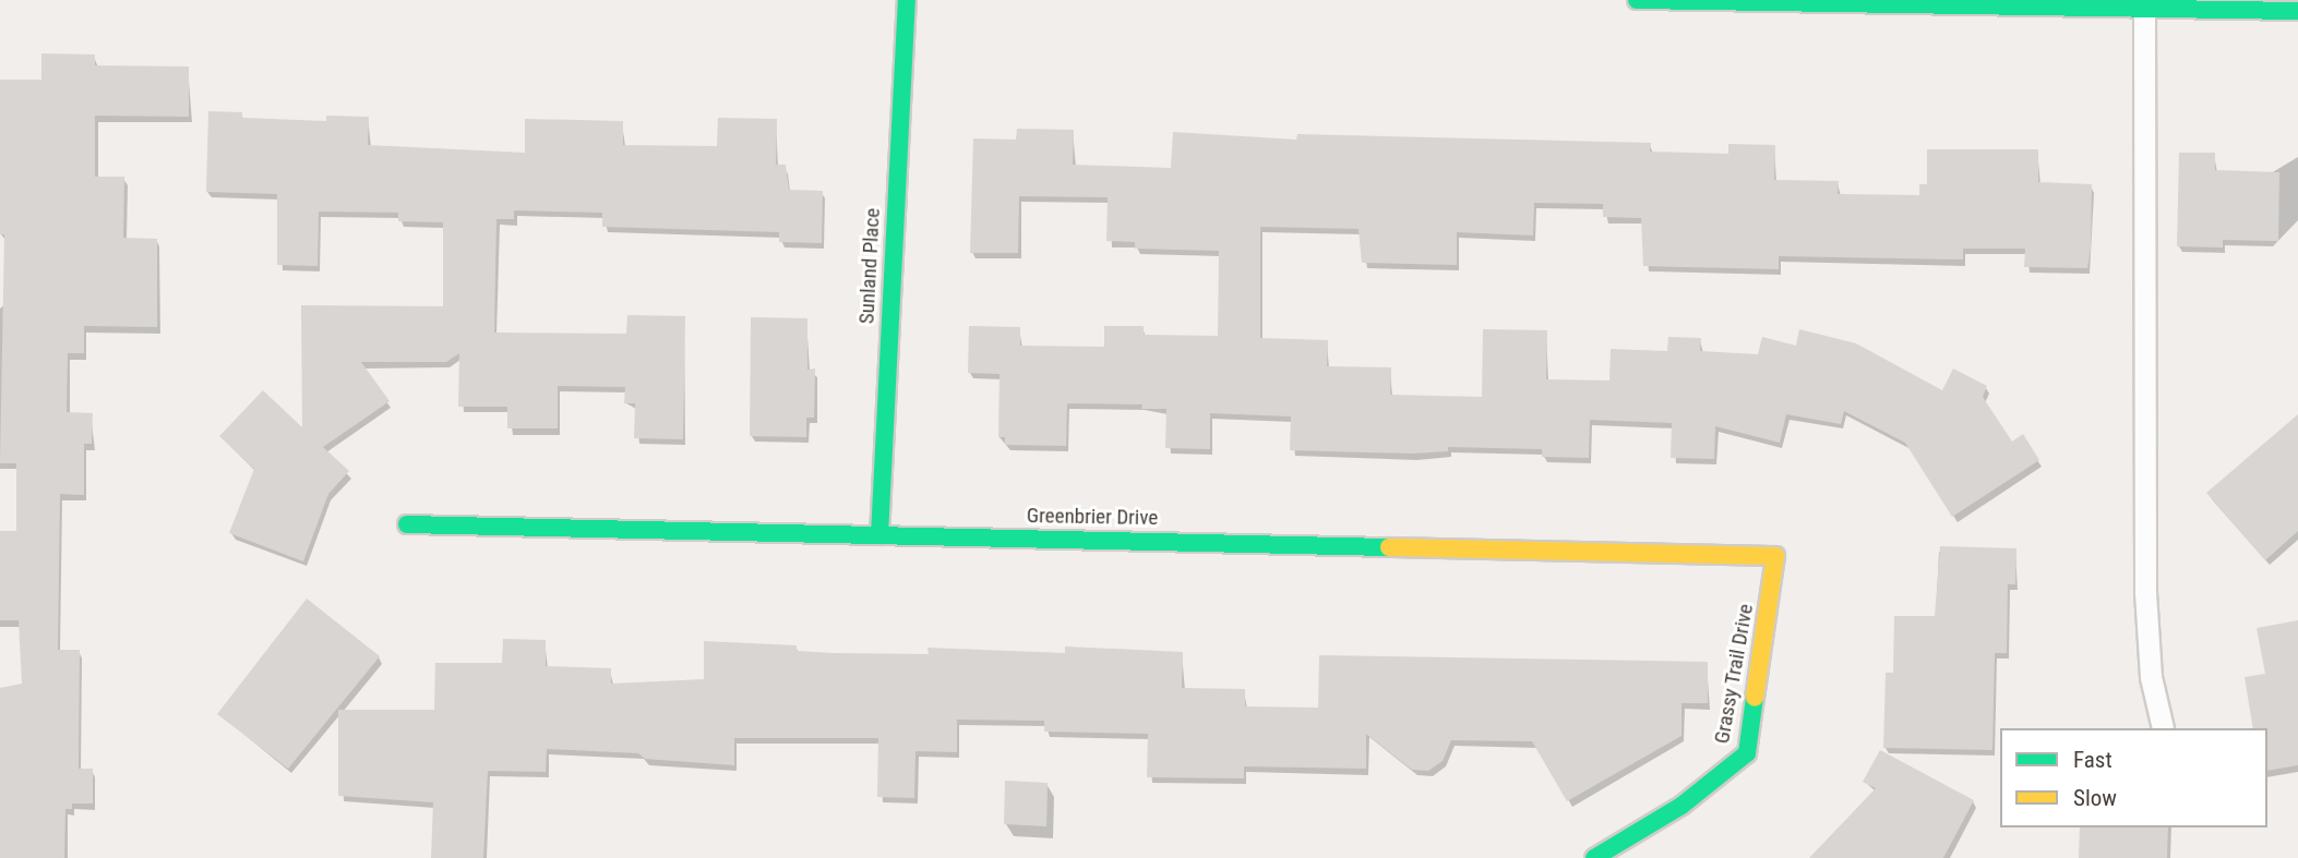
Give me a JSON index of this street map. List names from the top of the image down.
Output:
{
  "streets": {
    "street": ["Sunland Place", "Greenbrier Drive", "Grassy Trail Drive"]
  },
  "crossings": [
    ["Sunland Place", "Greenbrier Drive"],
    ["Greenbrier Drive", "Grassy Trail Drive"]
  ],
  "legend": ["Fast", "Slow"]
}
